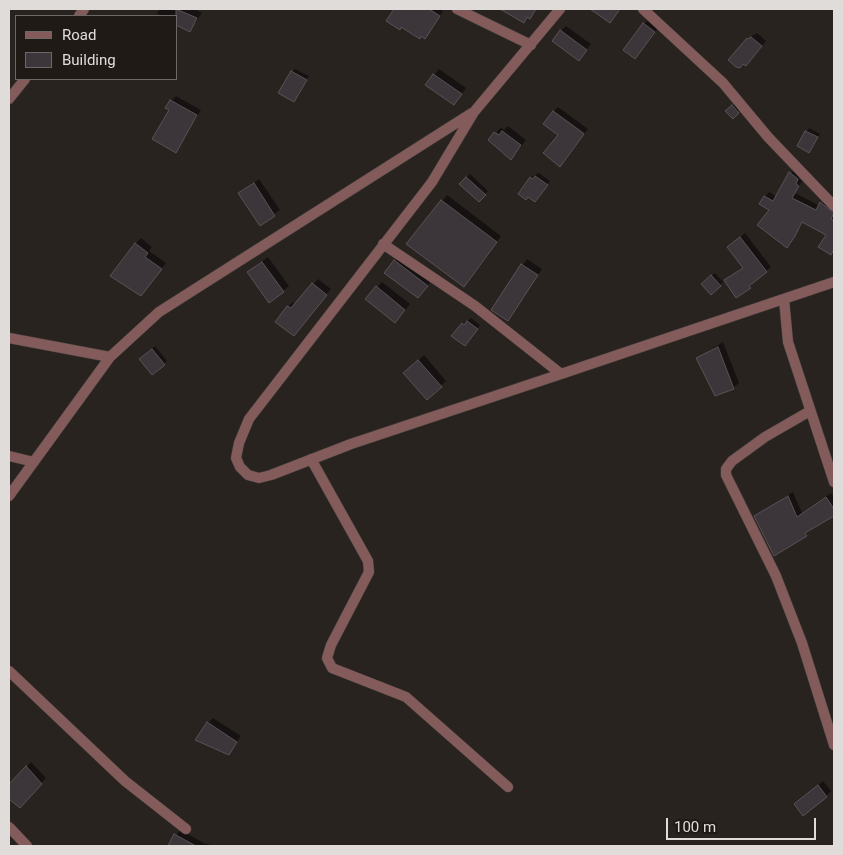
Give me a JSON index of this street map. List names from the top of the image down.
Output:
{
  "legend": ["Road", "Building"],
  "scale_bar": "100 m"
}
